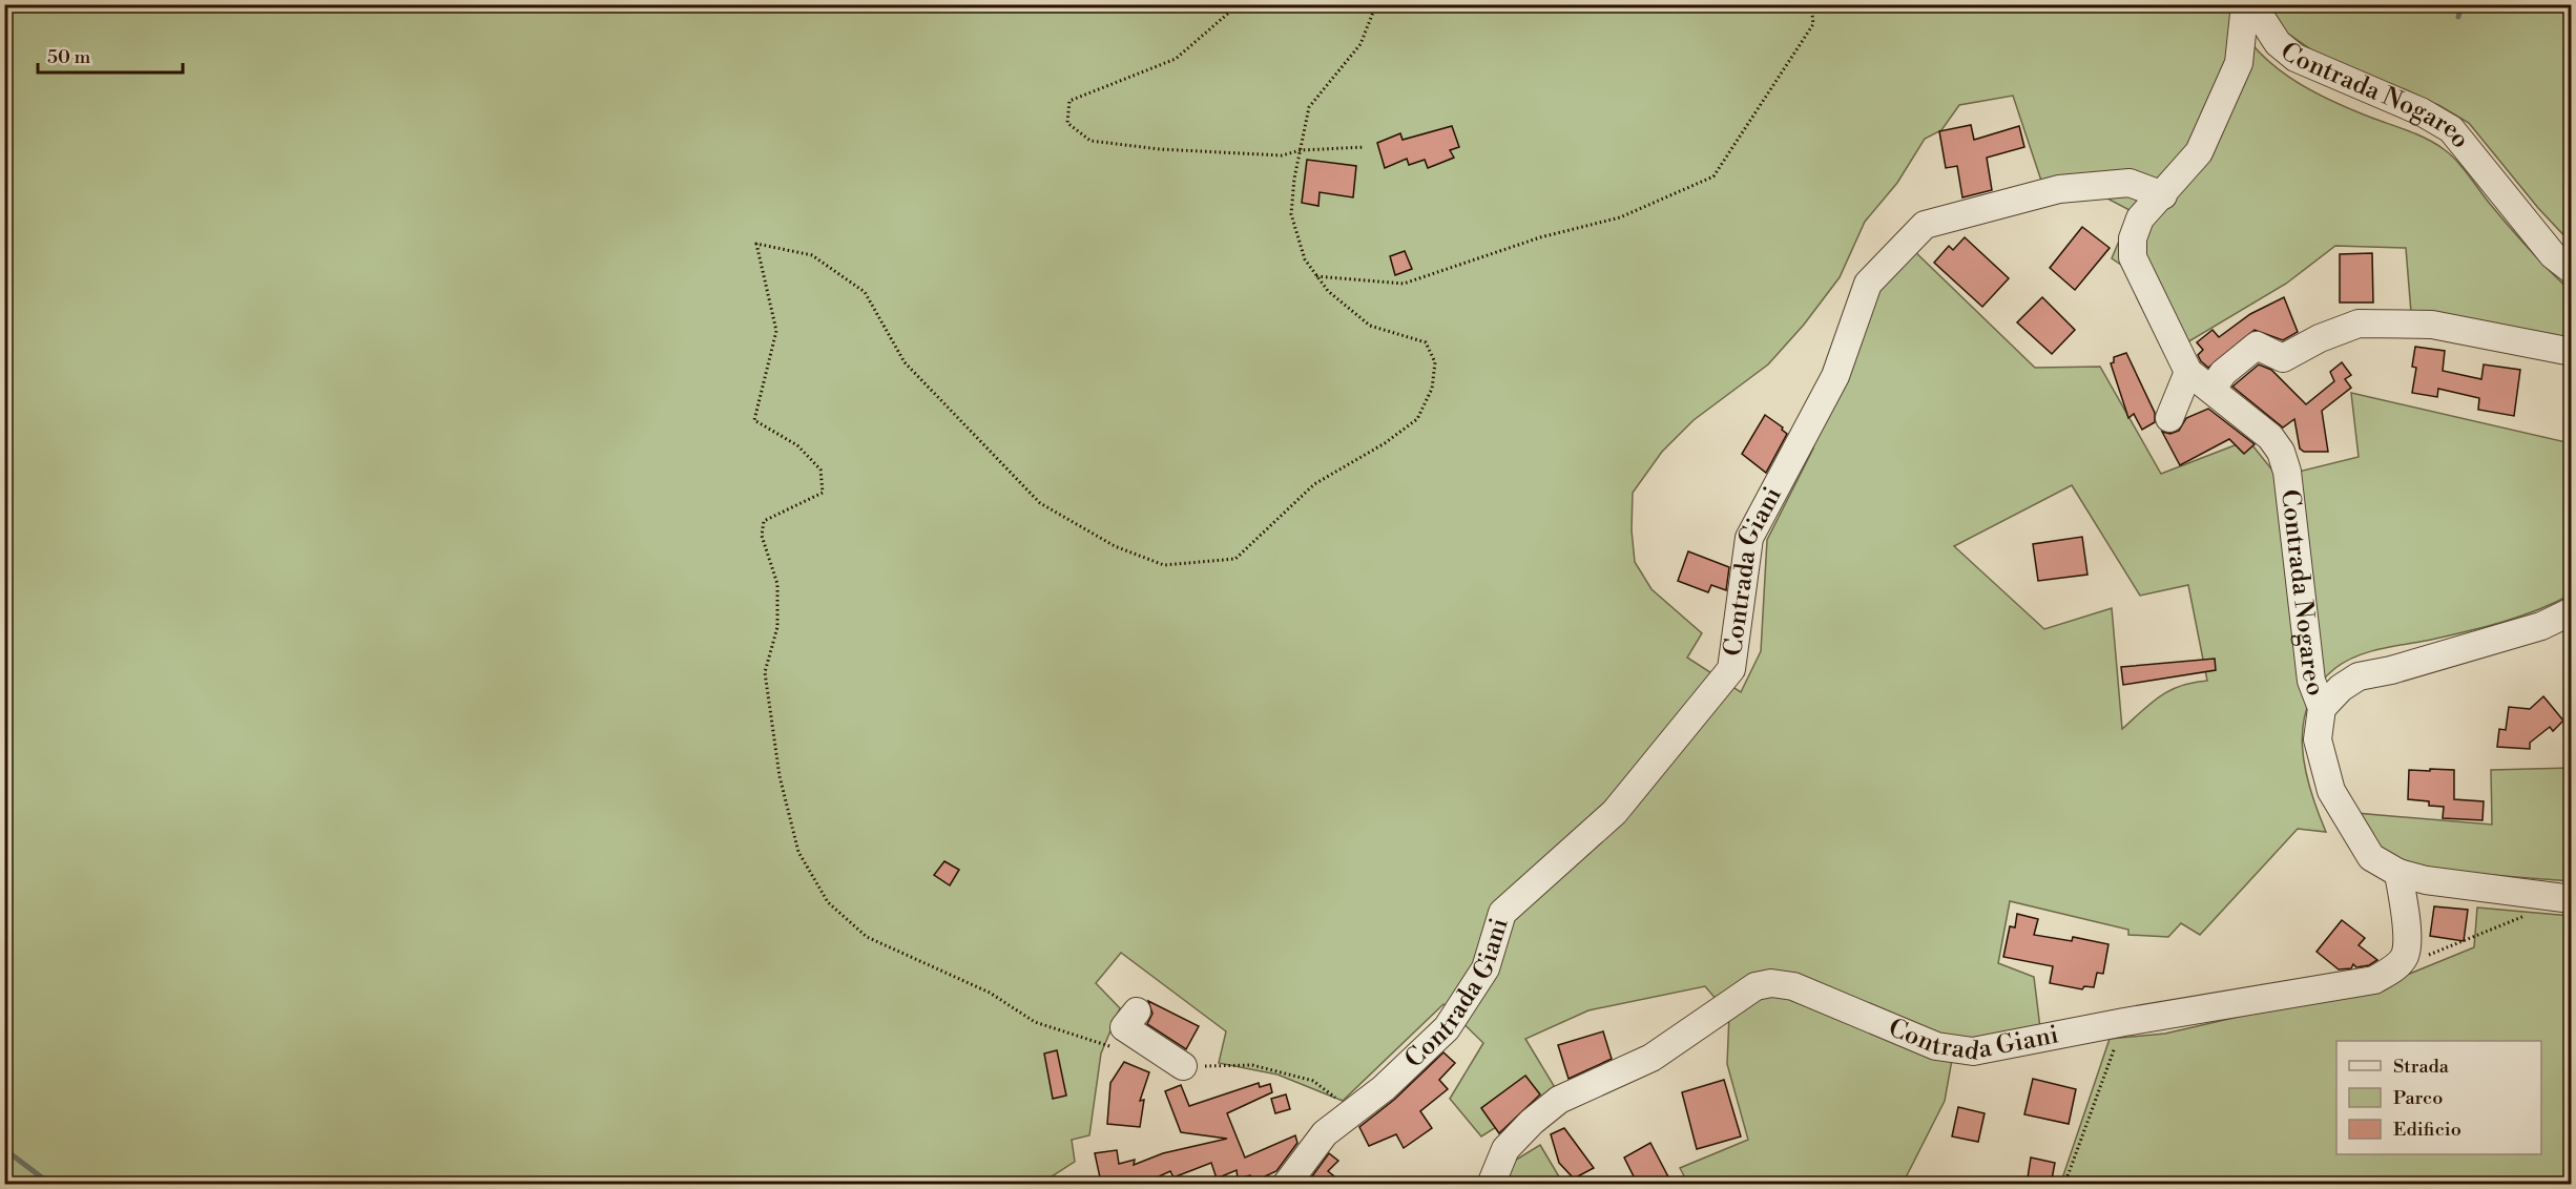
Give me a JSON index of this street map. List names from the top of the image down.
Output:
{
  "streets": {
    "street": ["Contrada Nogareo", "Contrada Giani"]
  },
  "crossings": [
    ["Contrada Nogareo", "Contrada Giani"]
  ],
  "legend": ["Strada", "Parco", "Edificio"],
  "scale_bar": "50 m"
}
